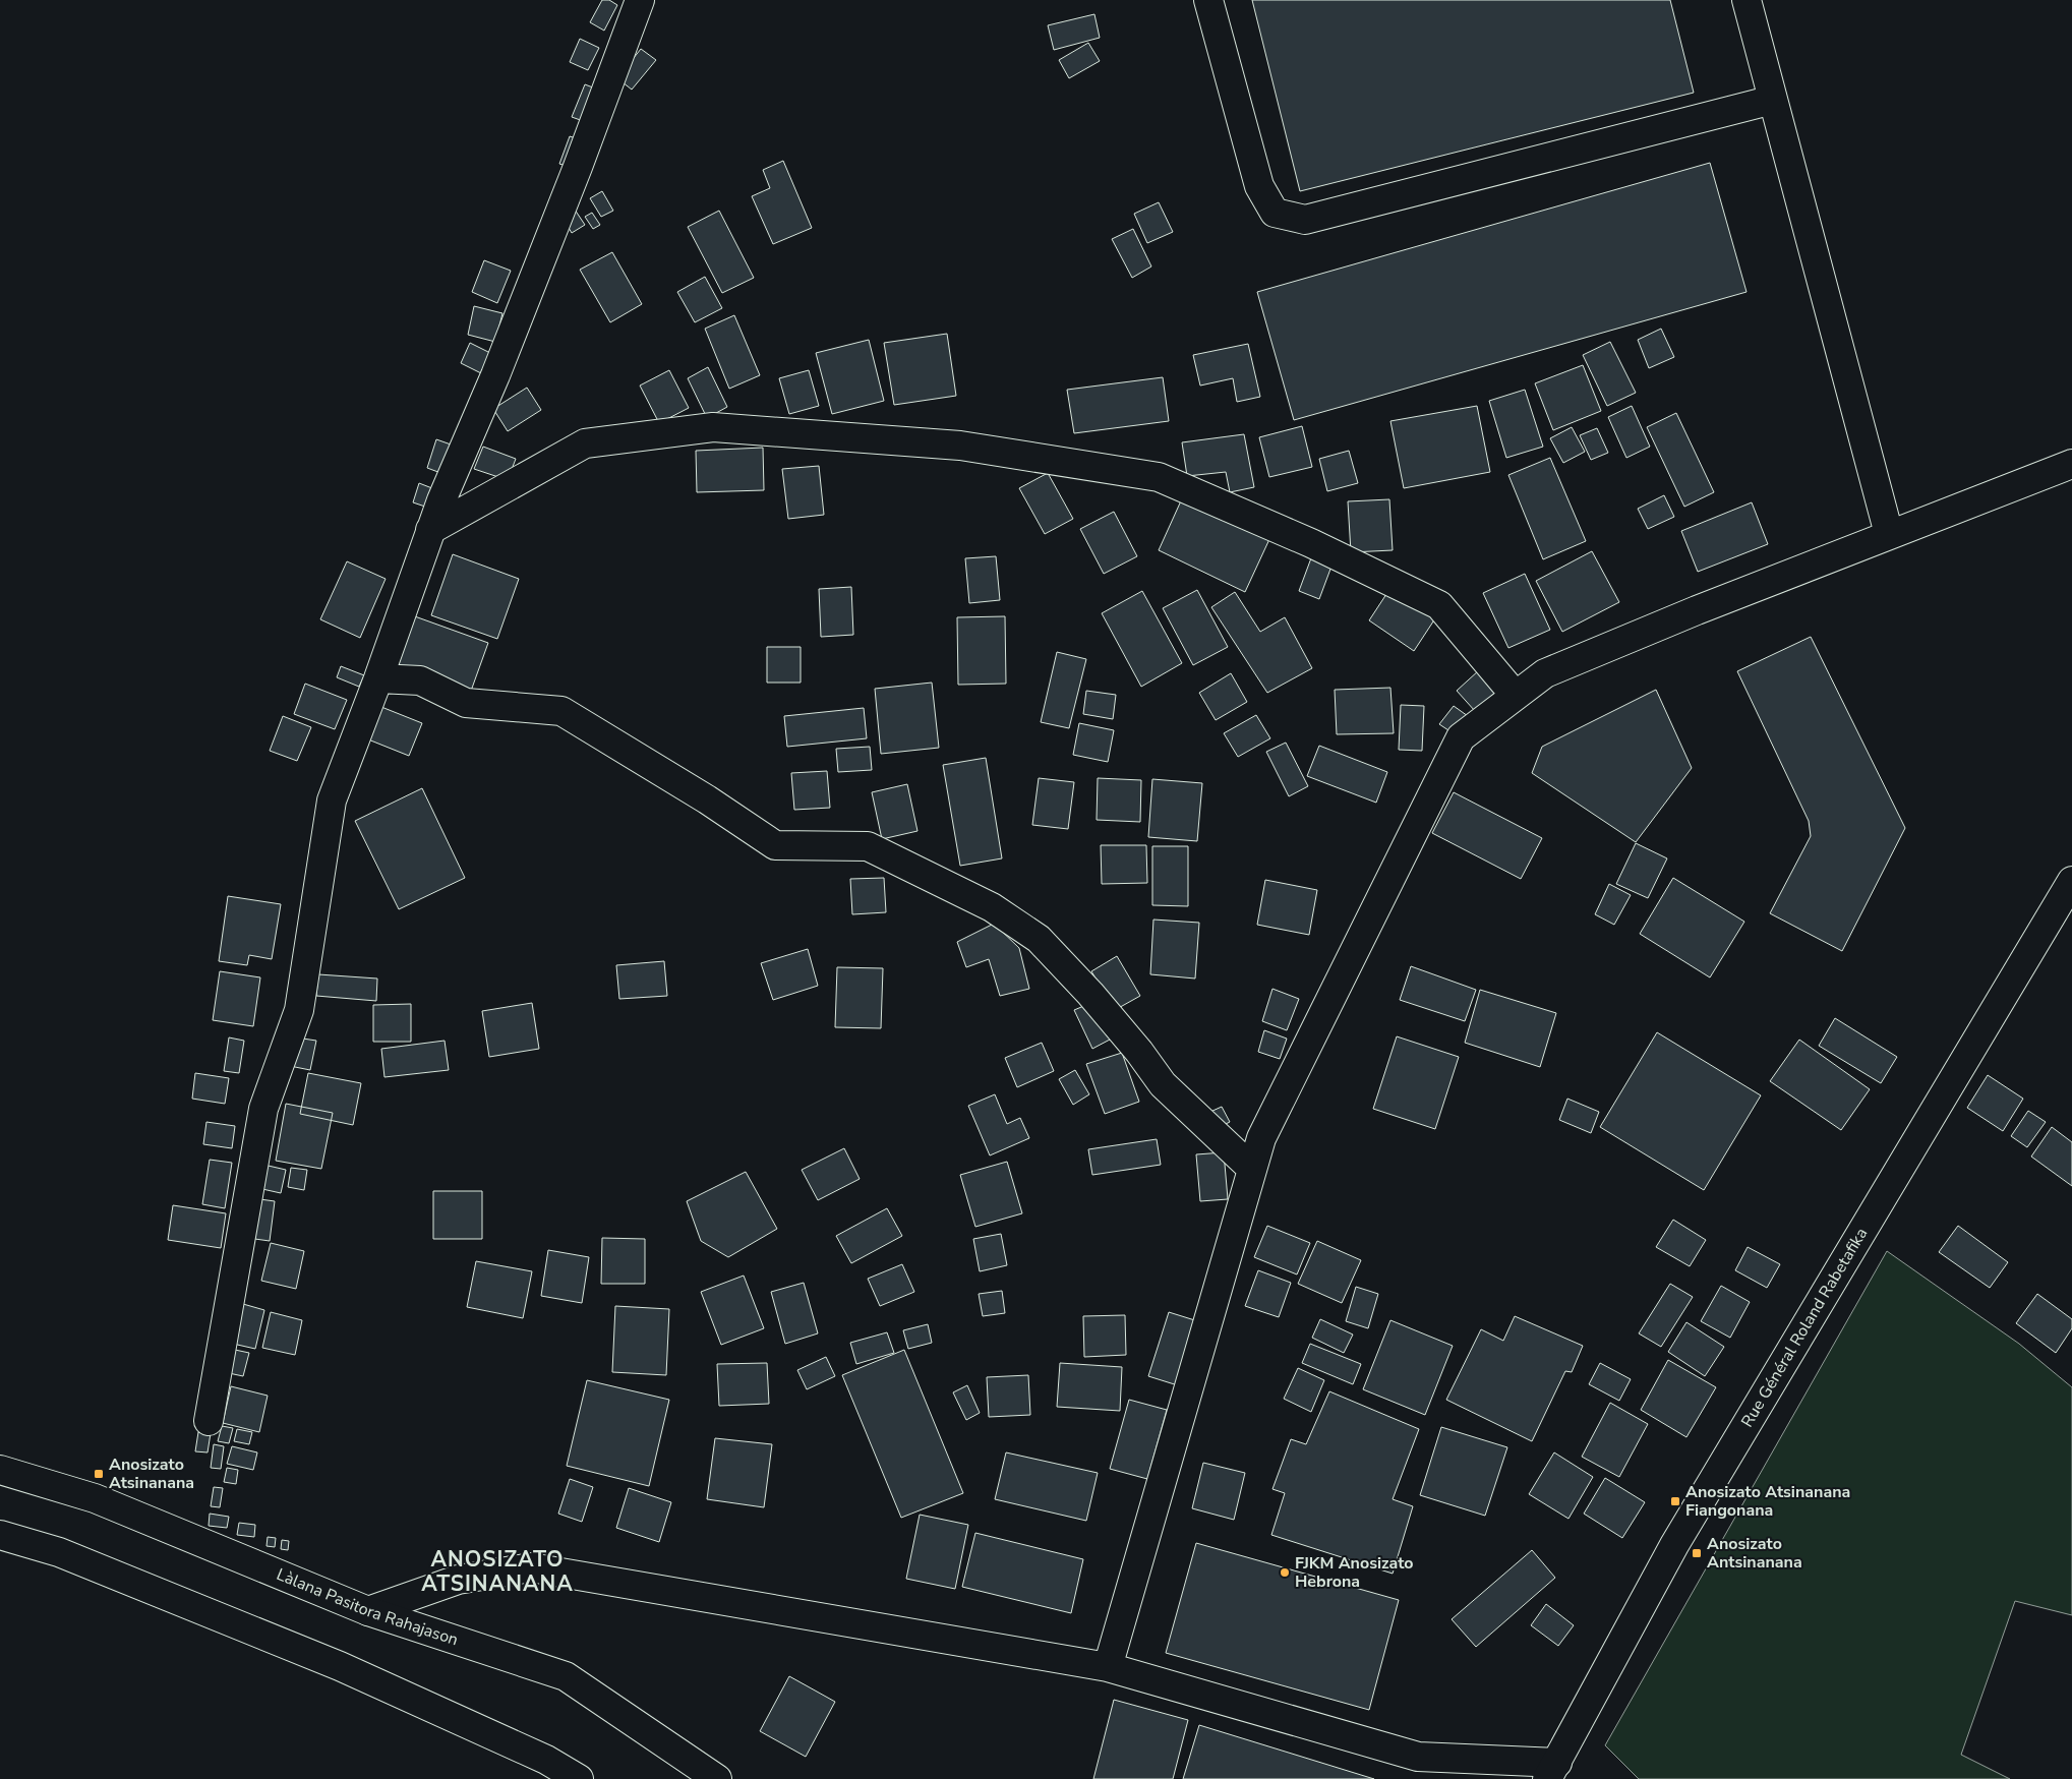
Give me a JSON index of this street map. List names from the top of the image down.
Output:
{
  "streets": {
    "street": ["Rue Général Roland Rabetafika", "Làlana Pasitora Rahajason"]
  },
  "districts": ["ANOSIZATO ATSINANANA"],
  "places": {
    "transit": ["Anosizato Atsinanana", "Anosizato Atsinanana Fiangonana", "Anosizato Antsinanana"],
    "other": ["FJKM Anosizato Hebrona"]
  }
}
